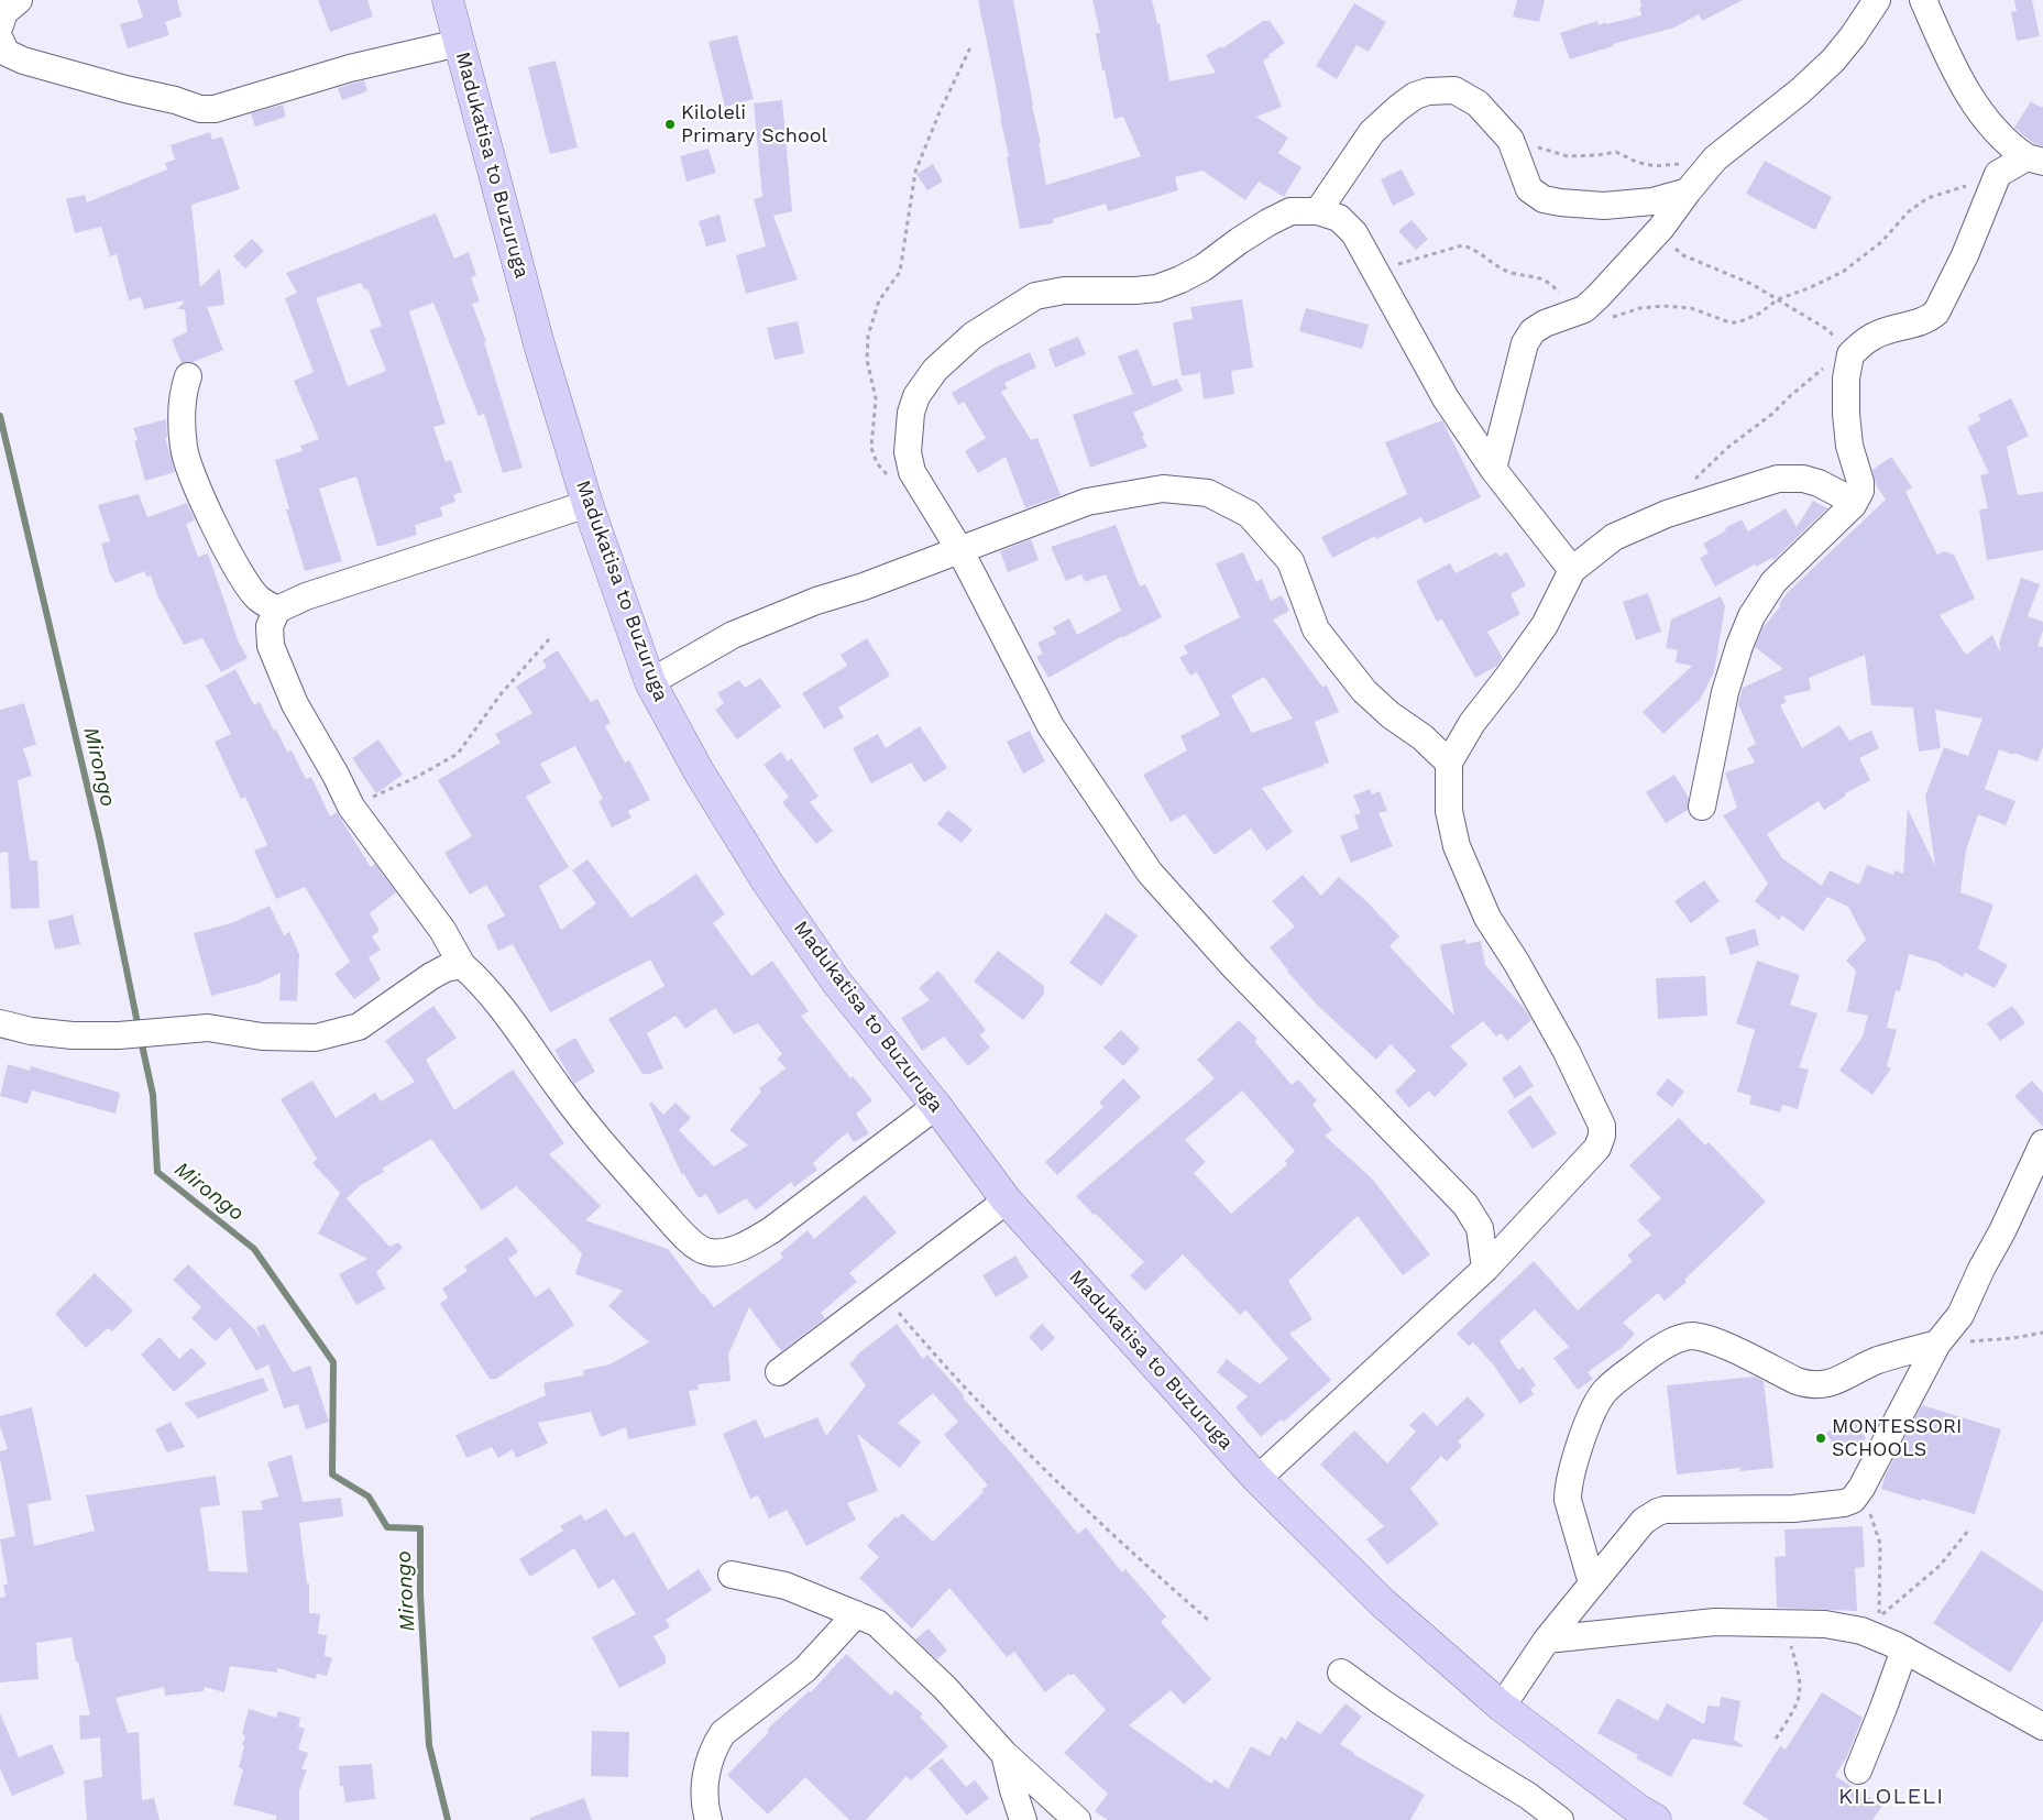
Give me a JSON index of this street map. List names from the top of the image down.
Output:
{
  "streets": {
    "main road": ["Madukatisa to Buzuruga"]
  },
  "districts": ["KILOLELI"],
  "water": ["Mirongo"],
  "places": ["Kiloleli Primary School", "MONTESSORI SCHOOLS"]
}
